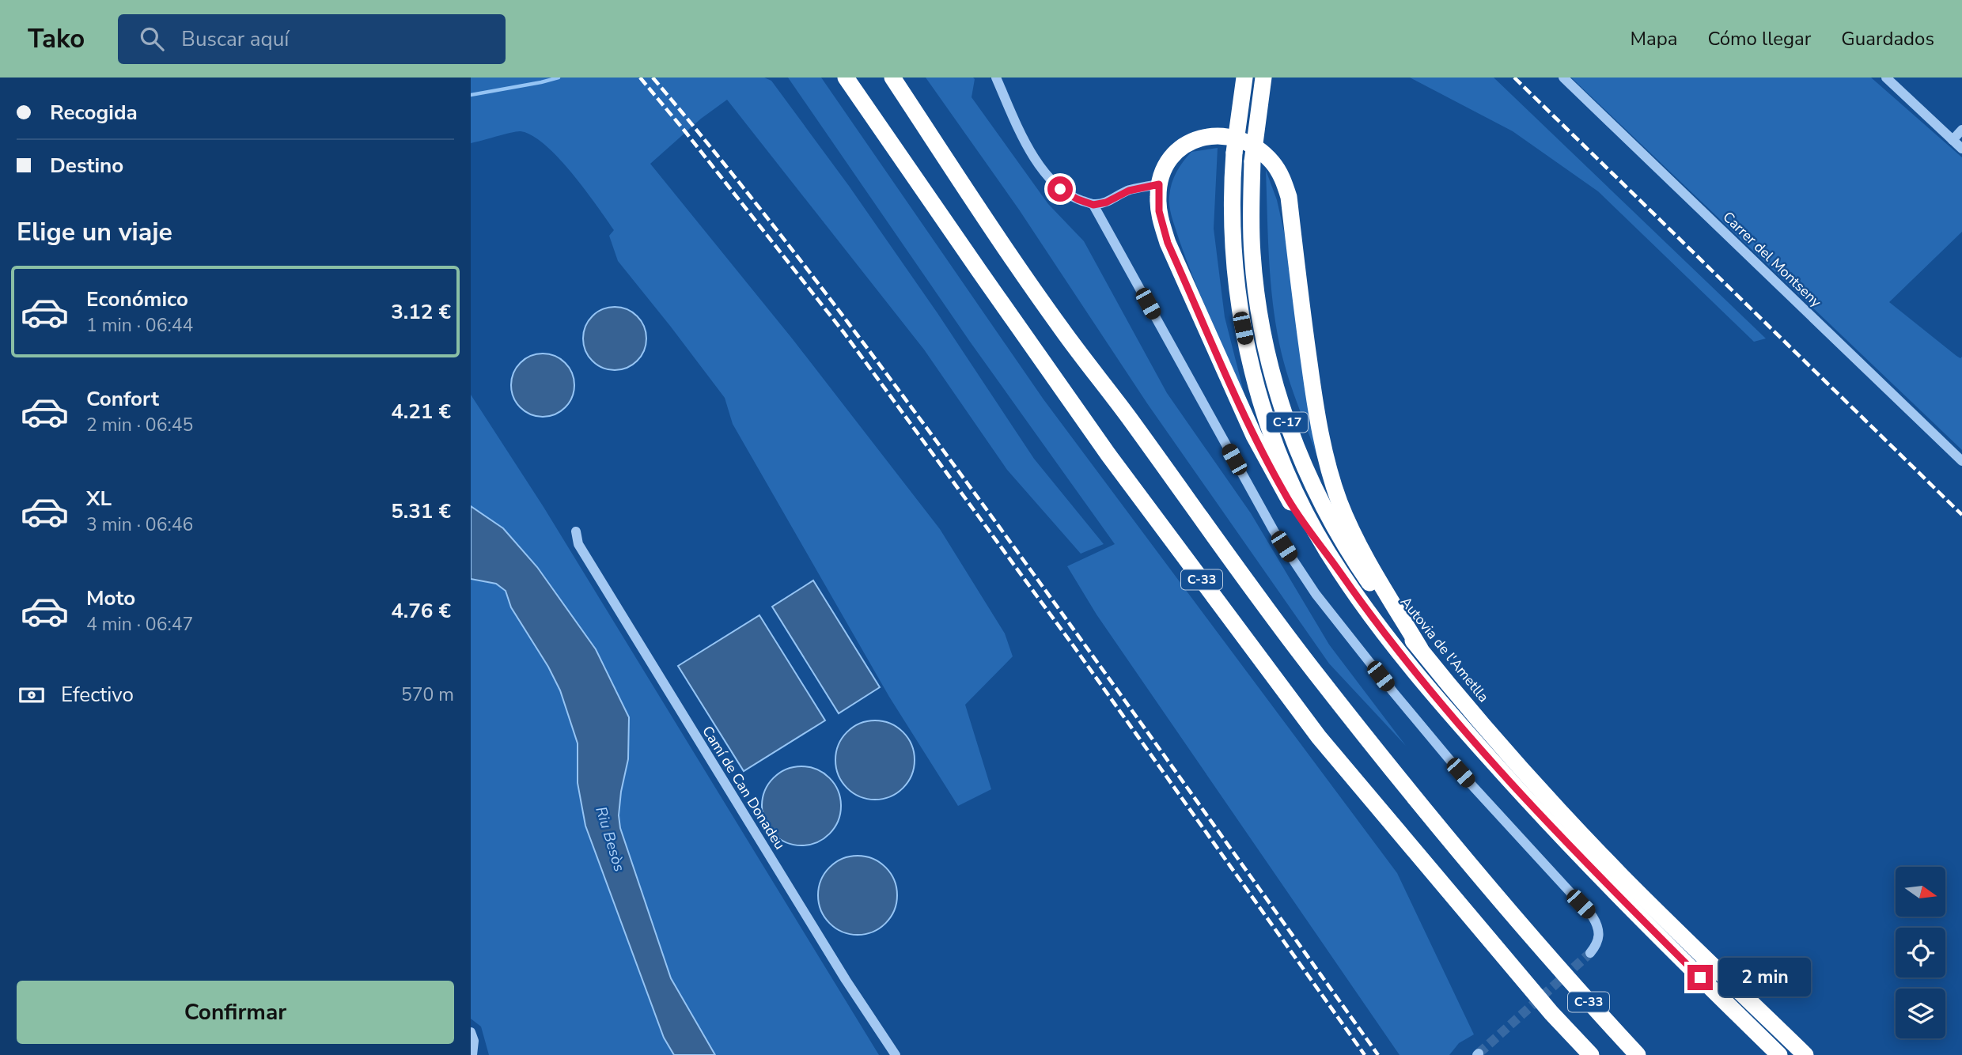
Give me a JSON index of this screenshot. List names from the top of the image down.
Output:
{
  "streets": {
    "highway": ["C-17", "C-33", "Autovia de l'Ametlla"],
    "street": ["Carrer del Montseny", "Camí de Can Donadeu"]
  },
  "water": ["Riu Besòs"],
  "north": "right",
  "page": {
    "header": "Tako",
    "search": "Buscar aquí",
    "nav": ["Mapa", "Cómo llegar", "Guardados"],
    "banner": ["Recogida", "Destino"],
    "heading": "Elige un viaje",
    "list": [
      {
        "name": "Económico",
        "note": "1 min · 06:44",
        "value": "3.12 €"
      },
      {
        "name": "Confort",
        "note": "2 min · 06:45",
        "value": "4.21 €"
      },
      {
        "name": "XL",
        "note": "3 min · 06:46",
        "value": "5.31 €"
      },
      {
        "name": "Moto",
        "note": "4 min · 06:47",
        "value": "4.76 €"
      }
    ],
    "pay": ["Efectivo", "570 m"],
    "bubble": "2 min",
    "buttons": "Confirmar"
  }
}
